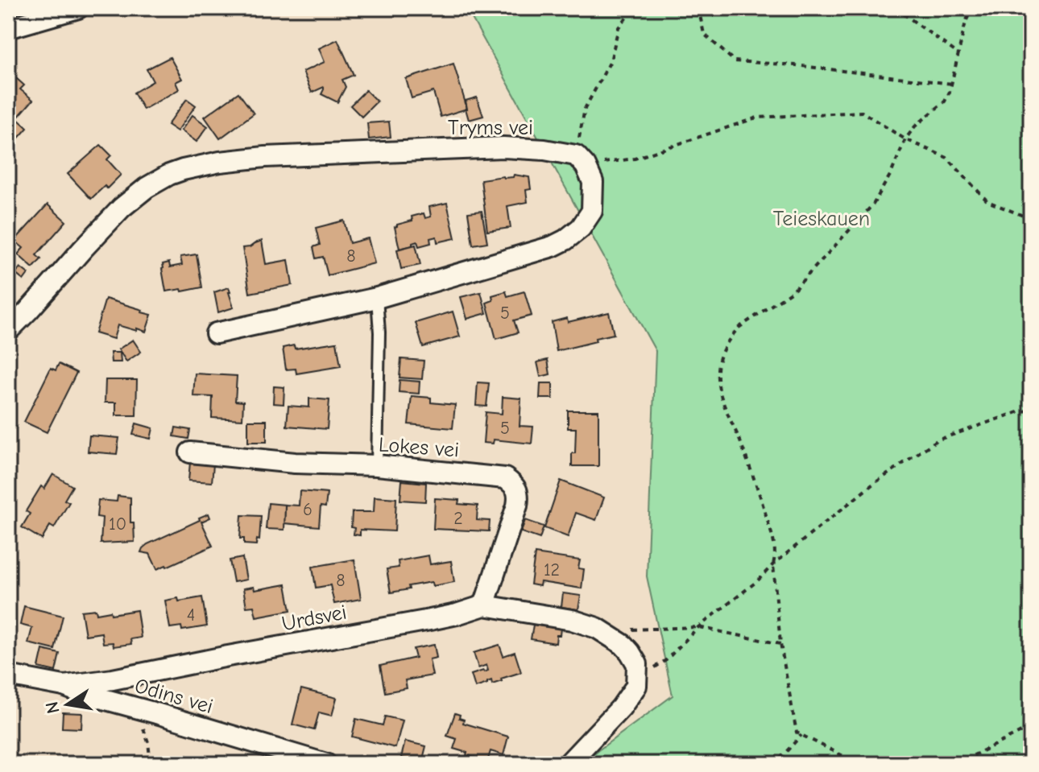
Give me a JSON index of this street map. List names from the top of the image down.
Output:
{
  "streets": {
    "street": [
      "Tryms vei",
      "Lokes vei",
      "Urdsvei",
      "Odins vei"
    ]
  },
  "crossings": [
    ["Lokes vei", "Urdsvei"],
    ["Urdsvei", "Odins vei"]
  ],
  "parks": ["Teieskauen"],
  "house_numbers": [
    "8",
    "5",
    "5",
    "6",
    "2",
    "10",
    "12",
    "8",
    "4"
  ],
  "north": "left"
}
